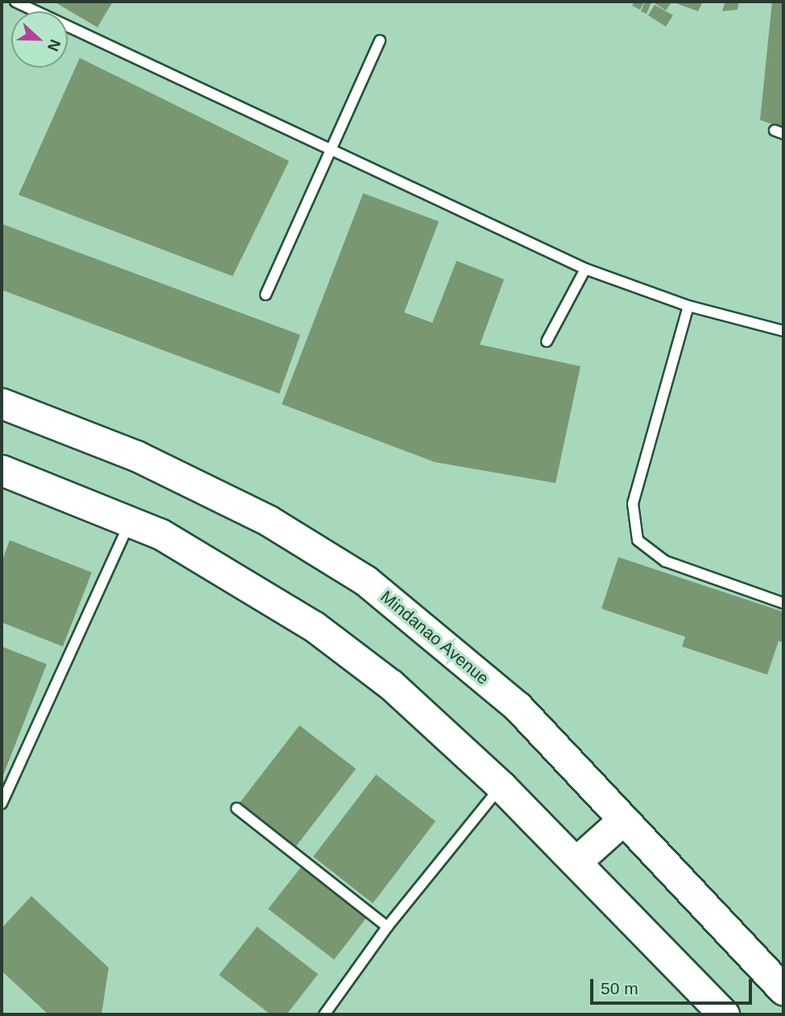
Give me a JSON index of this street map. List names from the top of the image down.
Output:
{
  "streets": {
    "main road": ["Mindanao Avenue"]
  },
  "scale_bar": "50 m",
  "north": "right"
}
